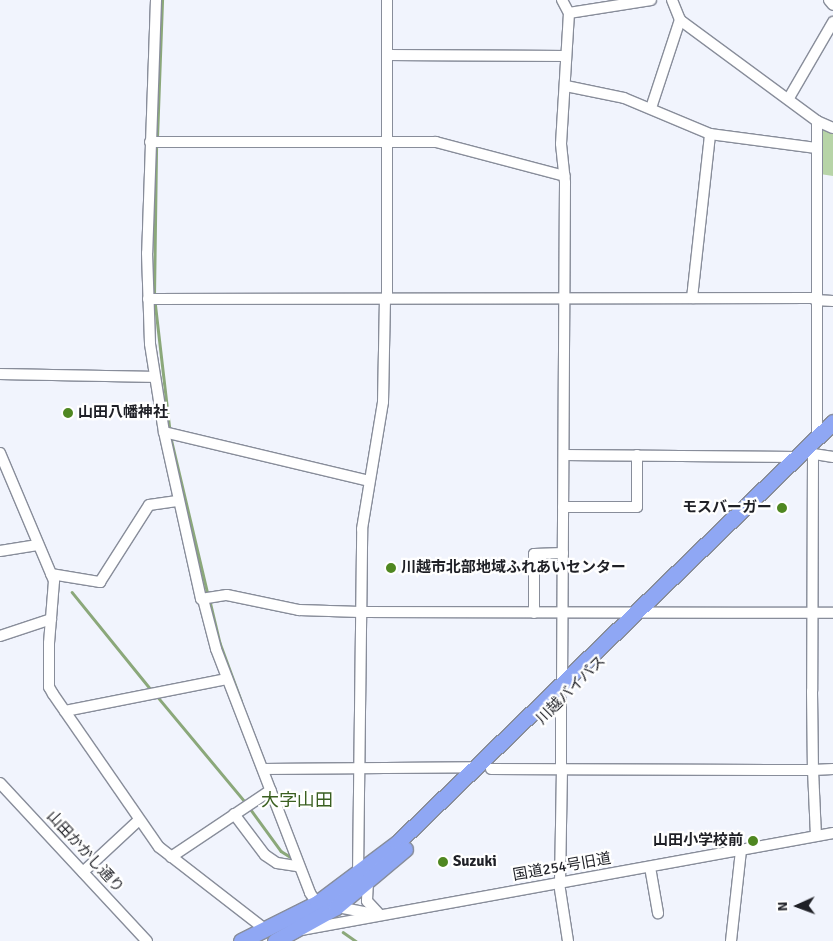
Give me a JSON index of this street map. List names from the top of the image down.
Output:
{
  "streets": {
    "highway": ["川越バイパス"],
    "street": ["山田かかし通り", "国道254号旧道"]
  },
  "crossings": [
    ["川越バイパス", "国道254号旧道"]
  ],
  "districts": ["大字山田"],
  "places": [
    "山田八幡神社",
    "モスバーガー",
    "川越市北部地域ふれあいセンター",
    "山田小学校前",
    "Suzuki"
  ],
  "north": "left"
}
